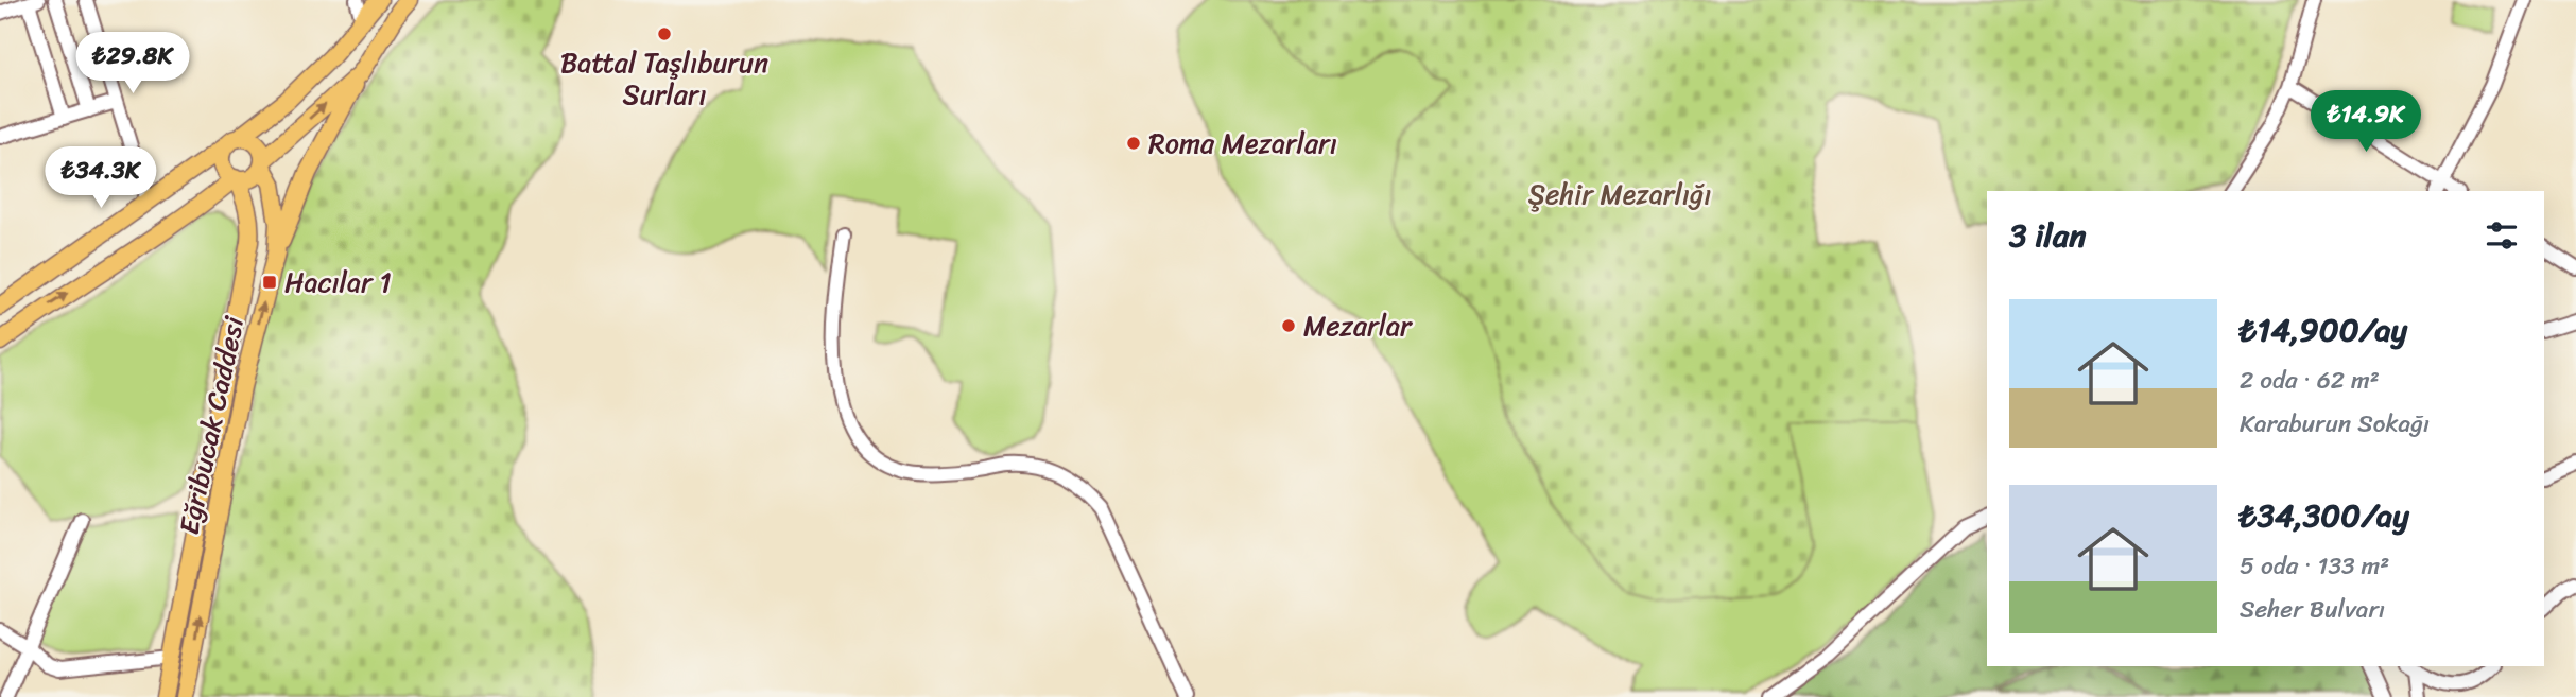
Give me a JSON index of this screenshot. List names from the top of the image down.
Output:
{
  "streets": {
    "main road": ["Eğribucak Caddesi"]
  },
  "parks": ["Şehir Mezarlığı"],
  "places": {
    "other": ["Battal Taşlıburun Surları", "Roma Mezarları", "Mezarlar"],
    "transit": ["Hacılar 1"]
  },
  "page": {
    "price": ["₺29.8K", "₺14.9K", "₺34.3K"],
    "heading": "3 ilan",
    "list": [
      {
        "name": "₺14,900/ay",
        "note": "2 oda · 62 m² · Karaburun Sokağı"
      },
      {
        "name": "₺34,300/ay",
        "note": "5 oda · 133 m² · Seher Bulvarı"
      }
    ]
  }
}
